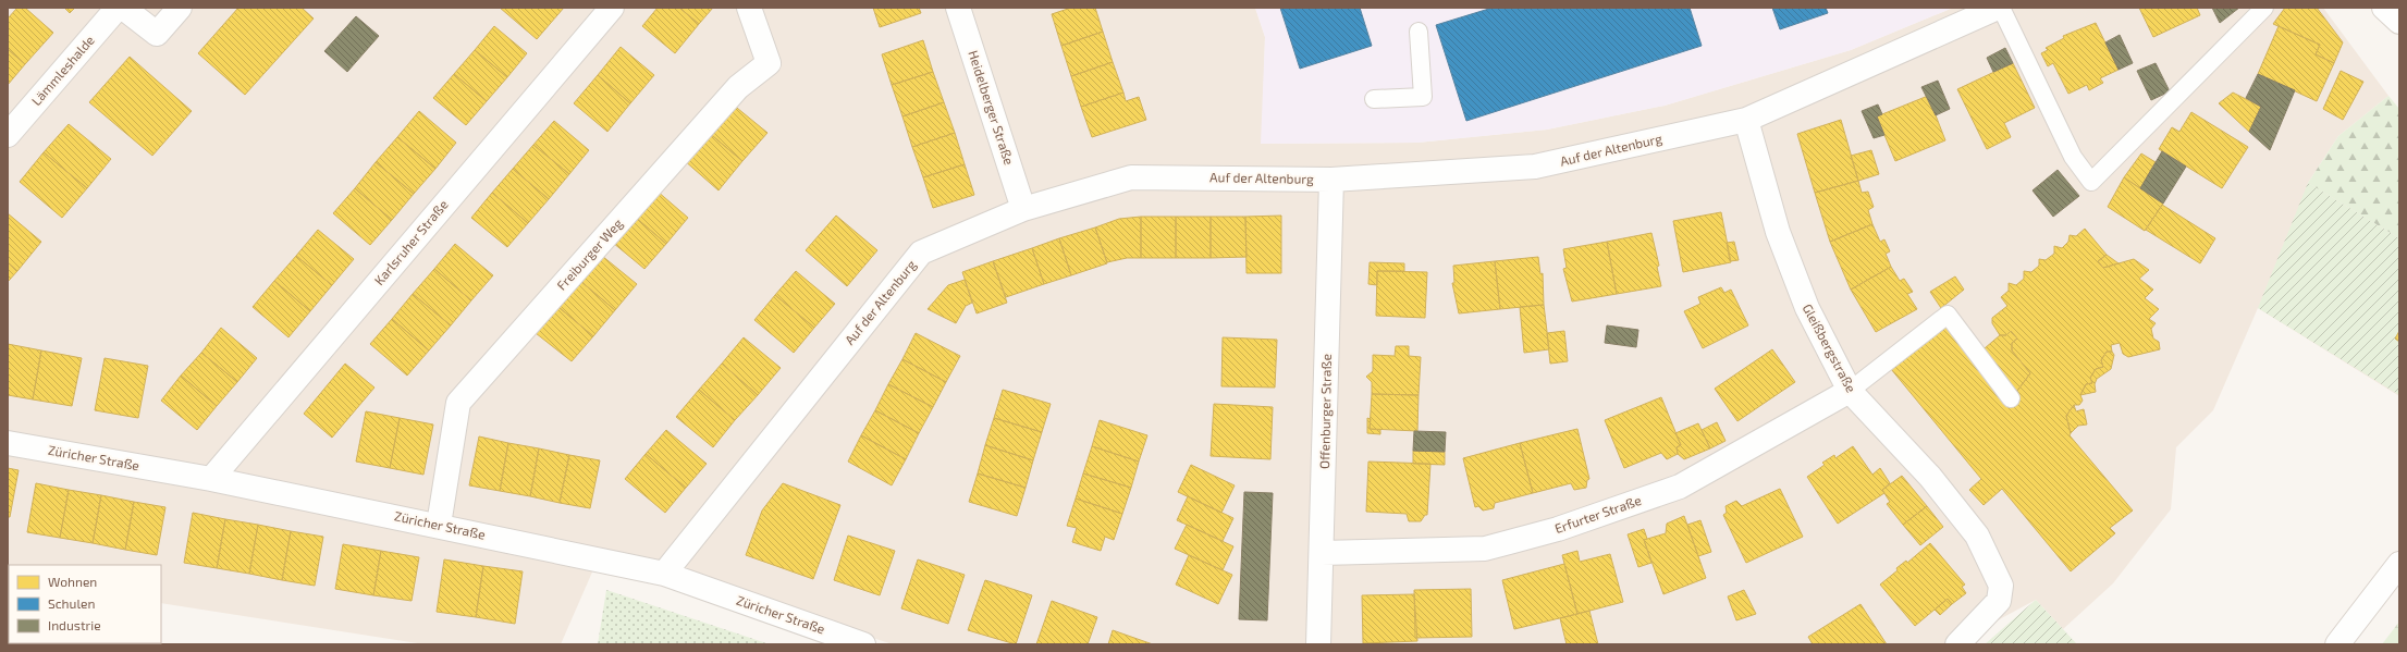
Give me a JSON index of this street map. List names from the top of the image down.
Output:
{
  "streets": {
    "street": [
      "Lämmleshalde",
      "Heidelberger Straße",
      "Auf der Altenburg",
      "Karlsruher Straße",
      "Freiburger Weg",
      "Gleißbergstraße",
      "Offenburger Straße",
      "Züricher Straße",
      "Erfurter Straße"
    ]
  },
  "crossings": [
    ["Heidelberger Straße", "Auf der Altenburg"],
    ["Auf der Altenburg", "Gleißbergstraße"],
    ["Auf der Altenburg", "Offenburger Straße"],
    ["Auf der Altenburg", "Züricher Straße"],
    ["Karlsruher Straße", "Züricher Straße"],
    ["Freiburger Weg", "Züricher Straße"],
    ["Gleißbergstraße", "Erfurter Straße"],
    ["Offenburger Straße", "Erfurter Straße"]
  ],
  "legend": ["Wohnen", "Schulen", "Industrie"]
}
